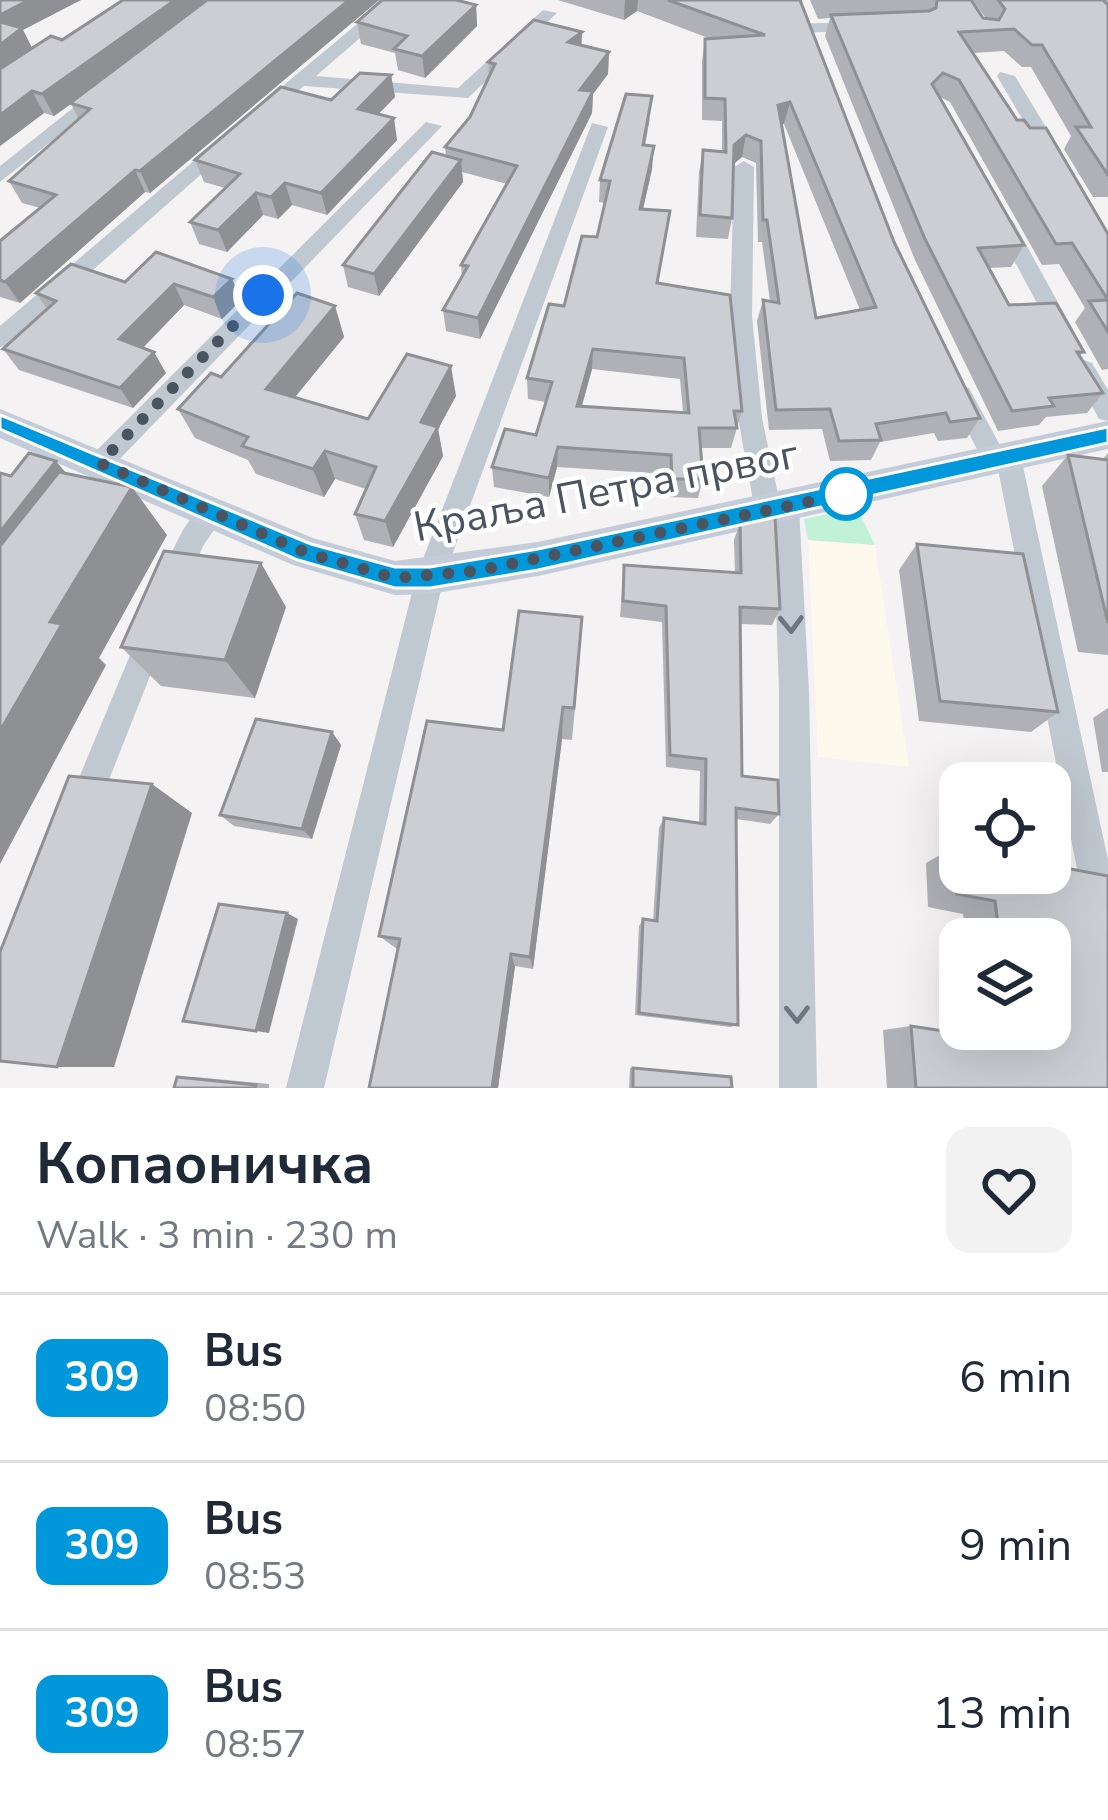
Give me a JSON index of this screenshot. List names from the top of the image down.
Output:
{
  "streets": {
    "street": ["Краља Петра првог"]
  },
  "lines": ["bus line 309"],
  "page": {
    "heading": ["Копаоничка", "Walk · 3 min · 230 m"],
    "list": [
      {
        "mark": "309",
        "name": "Bus",
        "note": "08:50",
        "value": "6 min"
      },
      {
        "mark": "309",
        "name": "Bus",
        "note": "08:53",
        "value": "9 min"
      },
      {
        "mark": "309",
        "name": "Bus",
        "note": "08:57",
        "value": "13 min"
      }
    ]
  }
}
